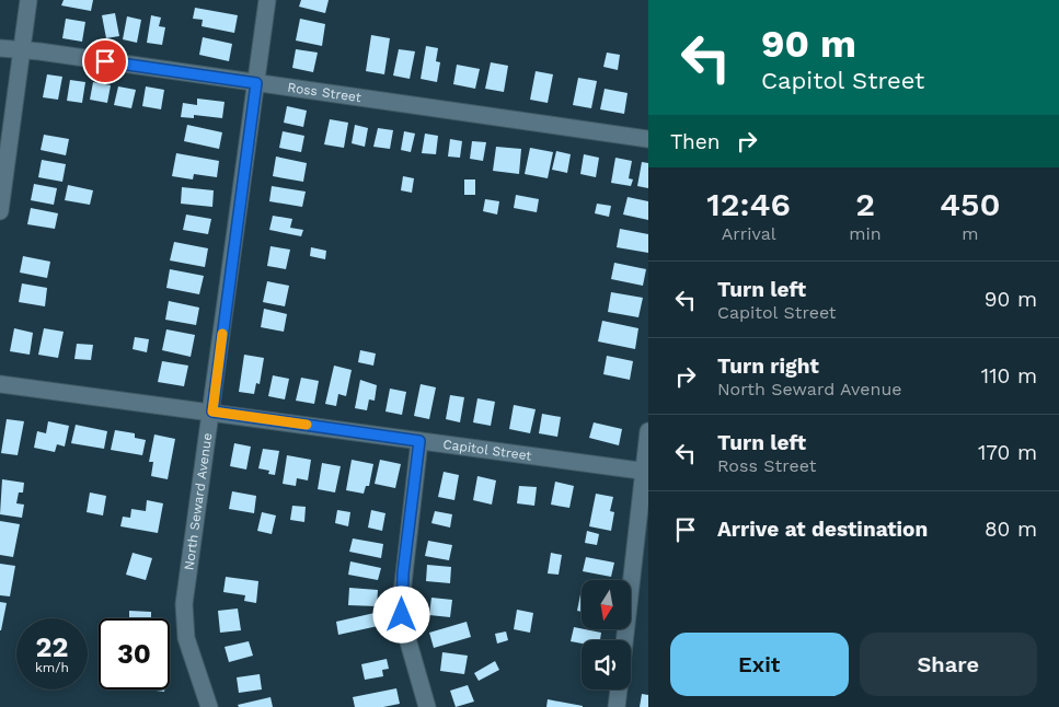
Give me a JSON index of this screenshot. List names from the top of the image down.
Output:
{
  "streets": {
    "street": ["Ross Street", "Capitol Street", "North Seward Avenue"]
  },
  "crossings": [
    ["Ross Street", "North Seward Avenue"],
    ["Capitol Street", "North Seward Avenue"]
  ],
  "north": "bottom",
  "page": {
    "turn": ["90 m", "Capitol Street"],
    "then": "Then",
    "eta": [
      "12:46",
      "Arrival",
      "2",
      "min",
      "450",
      "m"
    ],
    "list": [
      {
        "name": "Turn left",
        "note": "Capitol Street",
        "value": "90 m"
      },
      {
        "name": "Turn right",
        "note": "North Seward Avenue",
        "value": "110 m"
      },
      {
        "name": "Turn left",
        "note": "Ross Street",
        "value": "170 m"
      },
      {
        "name": "Arrive at destination",
        "value": "80 m"
      }
    ],
    "speed": "22 km/h",
    "limit": "30",
    "buttons": ["Exit", "Share"]
  }
}
